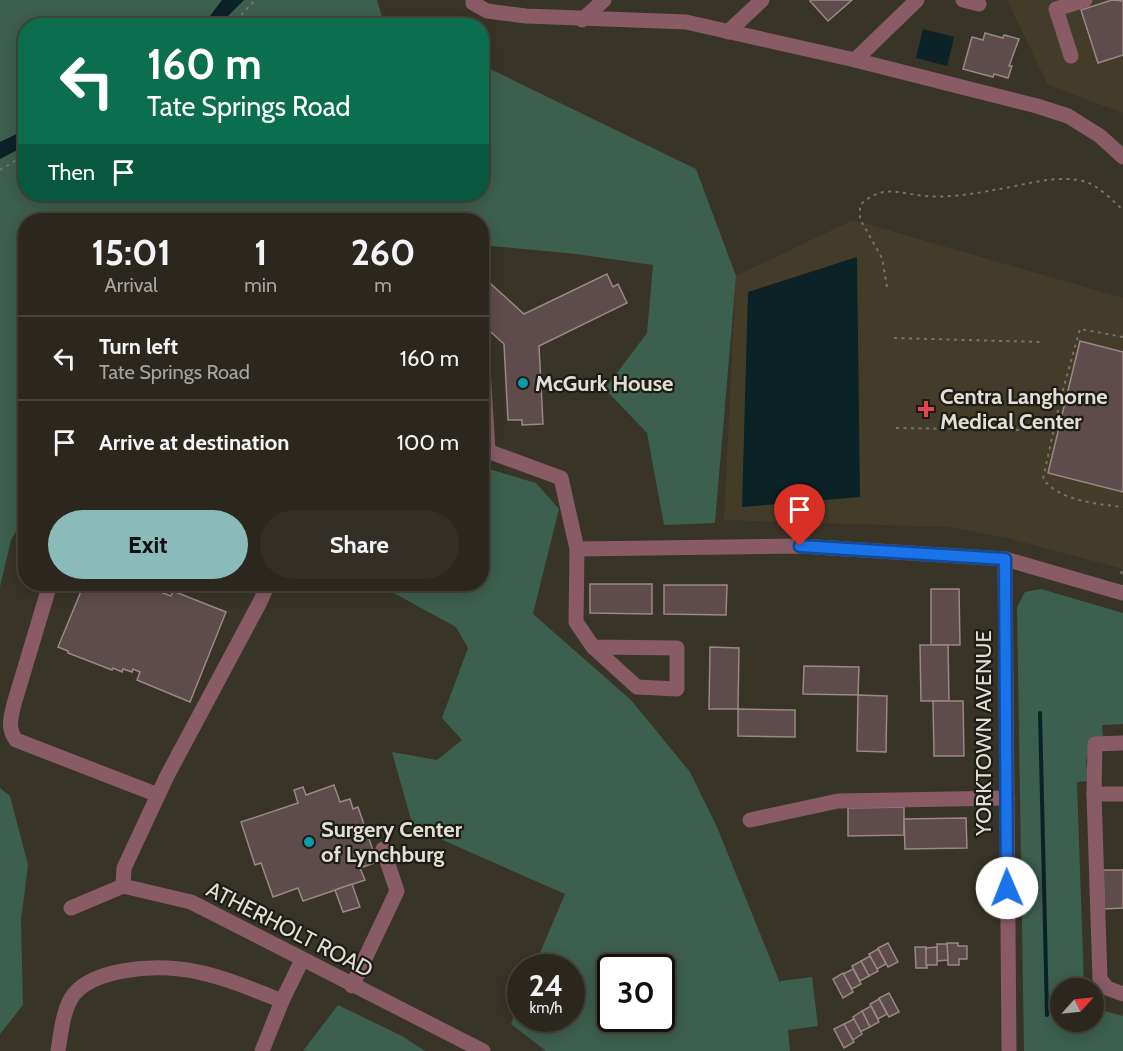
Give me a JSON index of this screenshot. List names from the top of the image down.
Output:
{
  "streets": {
    "street": ["YORKTOWN AVENUE", "ATHERHOLT ROAD"]
  },
  "places": {
    "other": ["McGurk House", "Surgery Center of Lynchburg"],
    "health": ["Centra Langhorne Medical Center"]
  },
  "north": "top right",
  "page": {
    "turn": ["160 m", "Tate Springs Road"],
    "then": "Then",
    "eta": [
      "15:01",
      "Arrival",
      "1",
      "min",
      "260",
      "m"
    ],
    "list": [
      {
        "name": "Turn left",
        "note": "Tate Springs Road",
        "value": "160 m"
      },
      {
        "name": "Arrive at destination",
        "value": "100 m"
      }
    ],
    "buttons": ["Exit", "Share"],
    "speed": "24 km/h",
    "limit": "30"
  }
}
